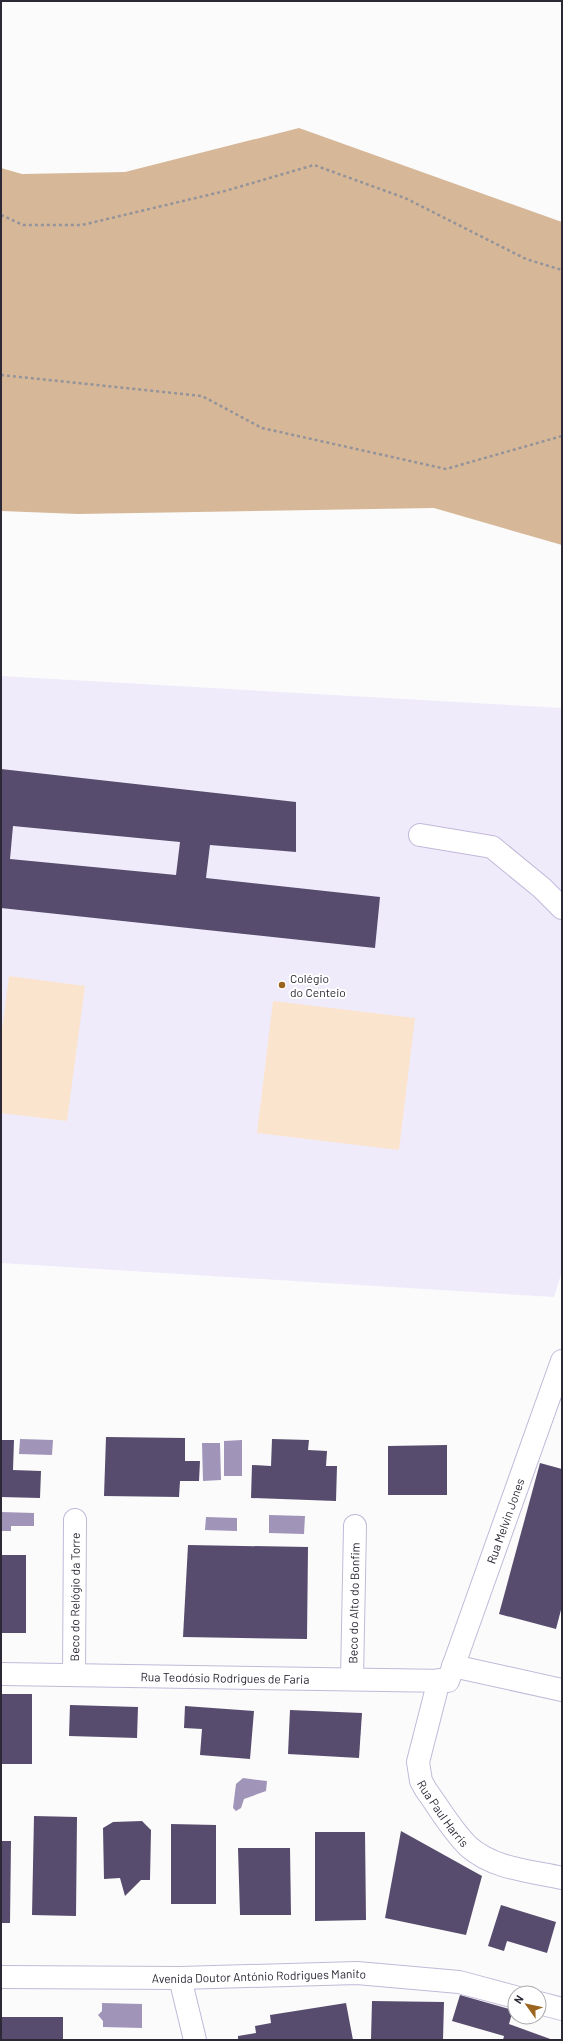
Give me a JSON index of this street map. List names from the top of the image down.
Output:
{
  "streets": {
    "street": [
      "Rua Melvin Jones",
      "Beco do Relógio da Torre",
      "Beco do Alto do Bonfim",
      "Rua Teodósio Rodrigues de Faria",
      "Rua Paul Harris",
      "Avenida Doutor António Rodrigues Manito"
    ]
  },
  "crossings": [
    ["Rua Melvin Jones", "Rua Teodósio Rodrigues de Faria"],
    ["Rua Melvin Jones", "Rua Paul Harris"],
    ["Beco do Relógio da Torre", "Rua Teodósio Rodrigues de Faria"],
    ["Beco do Alto do Bonfim", "Rua Teodósio Rodrigues de Faria"],
    ["Rua Teodósio Rodrigues de Faria", "Rua Paul Harris"]
  ],
  "places": ["Colégio do Centeio"],
  "north": "top left"
}
